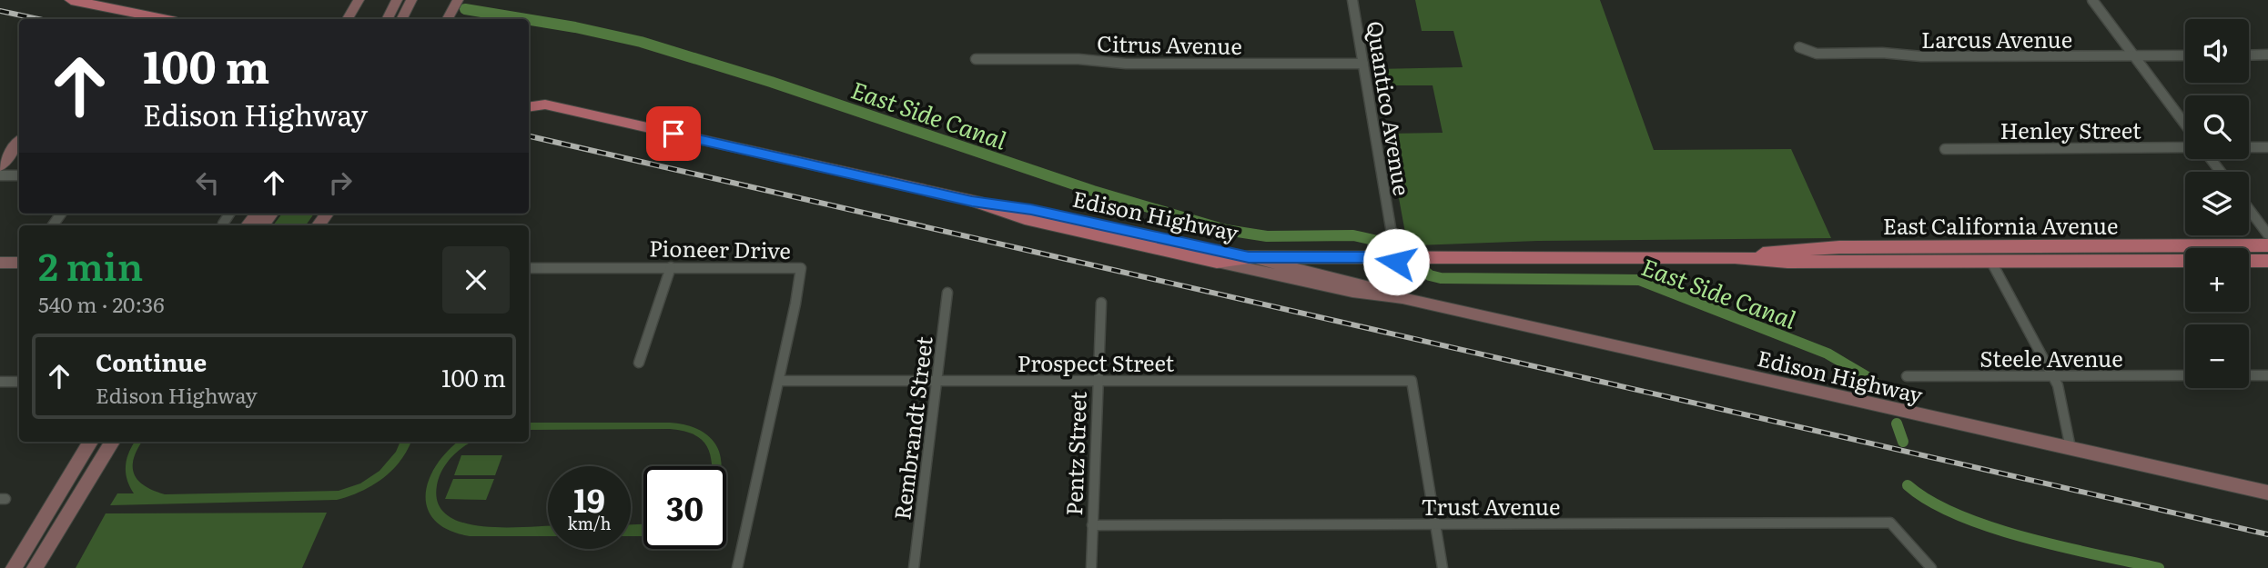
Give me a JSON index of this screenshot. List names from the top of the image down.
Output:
{
  "streets": {
    "main road": ["Edison Highway", "East California Avenue"],
    "street": [
      "Larcus Avenue",
      "Citrus Avenue",
      "Quantico Avenue",
      "Henley Street",
      "Pioneer Drive",
      "Steele Avenue",
      "Prospect Street",
      "Rembrandt Street",
      "Pentz Street",
      "Trust Avenue"
    ]
  },
  "crossings": [
    ["Citrus Avenue", "Quantico Avenue"],
    ["Quantico Avenue", "Edison Highway"],
    ["Quantico Avenue", "East California Avenue"],
    ["Edison Highway", "East California Avenue"],
    ["Pioneer Drive", "Prospect Street"],
    ["Prospect Street", "Rembrandt Street"],
    ["Prospect Street", "Pentz Street"],
    ["Prospect Street", "Trust Avenue"],
    ["Pentz Street", "Trust Avenue"]
  ],
  "water": ["East Side Canal"],
  "page": {
    "map_buttons": ["+", "−"],
    "turn": ["100 m", "Edison Highway"],
    "heading": ["2 min", "540 m · 20:36"],
    "list": [
      {
        "name": "Continue",
        "note": "Edison Highway",
        "value": "100 m"
      }
    ],
    "speed": "19 km/h",
    "limit": "30"
  }
}
